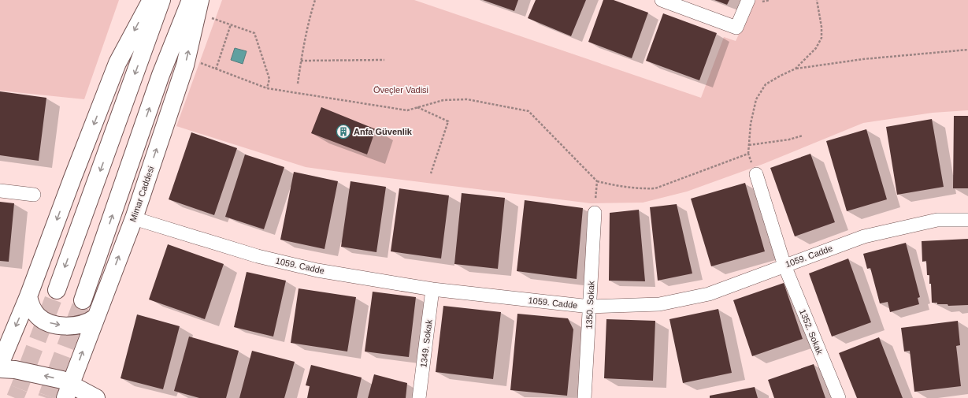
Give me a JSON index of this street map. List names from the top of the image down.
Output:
{
  "streets": {
    "main road": ["Mimar Caddesi"],
    "street": [
      "1059. Cadde",
      "1350. Sokak",
      "1352. Sokak",
      "1349. Sokak"
    ]
  },
  "crossings": [
    ["Mimar Caddesi", "1059. Cadde"],
    ["1059. Cadde", "1350. Sokak"],
    ["1059. Cadde", "1352. Sokak"],
    ["1059. Cadde", "1349. Sokak"]
  ],
  "parks": ["Öveçler Vadisi"],
  "places": {
    "building": ["Anfa Güvenlik"]
  }
}
